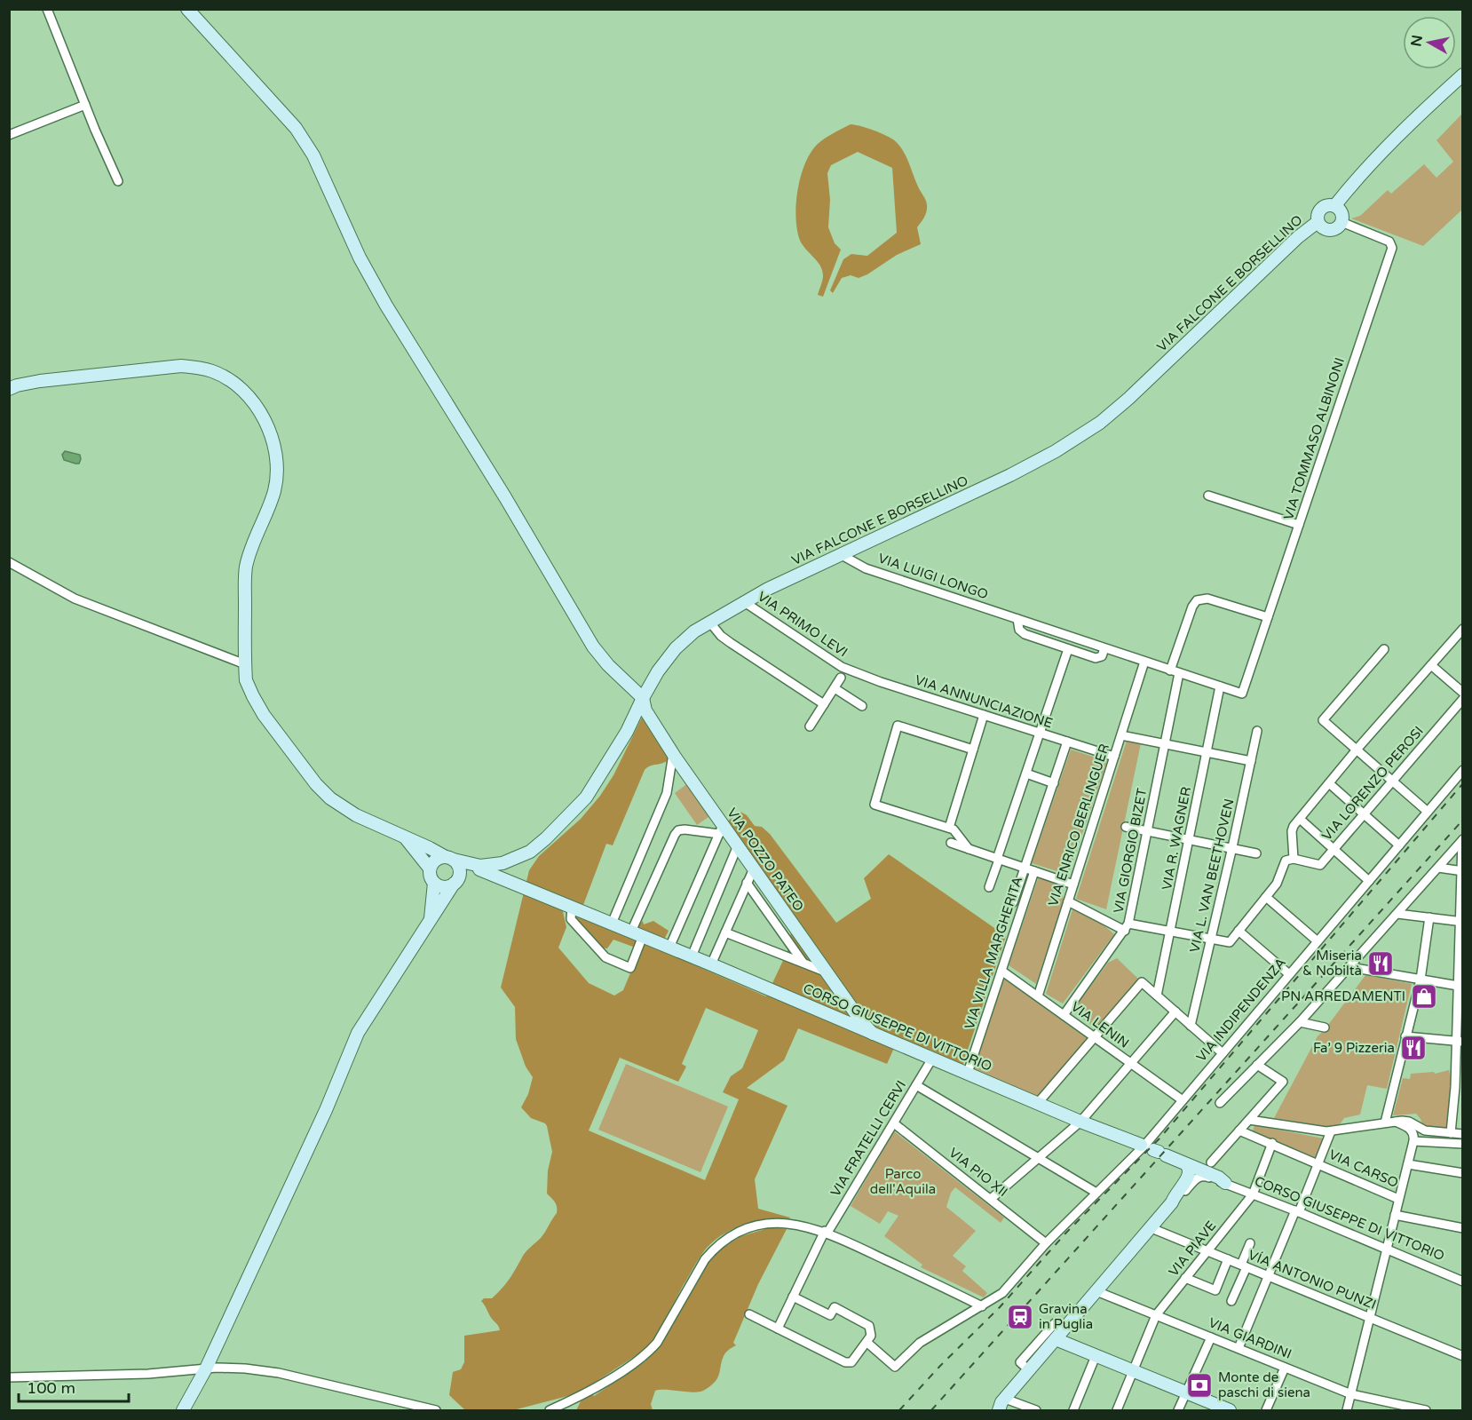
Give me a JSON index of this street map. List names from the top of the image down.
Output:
{
  "streets": {
    "street": [
      "VIA FALCONE E BORSELLINO",
      "VIA TOMMASO ALBINONI",
      "VIA LUIGI LONGO",
      "VIA PRIMO LEVI",
      "VIA ANNUNCIAZIONE",
      "VIA LORENZO PEROSI",
      "VIA ENRICO BERLINGUER",
      "VIA R. WAGNER",
      "VIA GIORGIO BIZET",
      "VIA POZZO PATEO",
      "VIA L. VAN BEETHOVEN",
      "VIA VILLA MARGHERITA",
      "VIA INDIPENDENZA",
      "VIA LENIN",
      "CORSO GIUSEPPE DI VITTORIO",
      "VIA FRATELLI CERVI",
      "VIA CARSO",
      "VIA PIO XII",
      "VIA PIAVE",
      "VÍA ANTONIO PUNZI",
      "VIA GIARDINI"
    ]
  },
  "crossings": [
    ["VIA FALCONE E BORSELLINO", "VIA TOMMASO ALBINONI"],
    ["VIA FALCONE E BORSELLINO", "VIA LUIGI LONGO"],
    ["VIA FALCONE E BORSELLINO", "VIA PRIMO LEVI"],
    ["VIA FALCONE E BORSELLINO", "VIA POZZO PATEO"],
    ["VIA FALCONE E BORSELLINO", "CORSO GIUSEPPE DI VITTORIO"],
    ["VIA TOMMASO ALBINONI", "VIA LUIGI LONGO"],
    ["VIA LUIGI LONGO", "VIA ENRICO BERLINGUER"],
    ["VIA LUIGI LONGO", "VIA R. WAGNER"],
    ["VIA LUIGI LONGO", "VIA GIORGIO BIZET"],
    ["VIA PRIMO LEVI", "VIA ANNUNCIAZIONE"],
    ["VIA ANNUNCIAZIONE", "VIA ENRICO BERLINGUER"],
    ["VIA ANNUNCIAZIONE", "VIA VILLA MARGHERITA"],
    ["VIA ENRICO BERLINGUER", "VIA LENIN"],
    ["VIA GIORGIO BIZET", "VIA LENIN"],
    ["VIA POZZO PATEO", "CORSO GIUSEPPE DI VITTORIO"],
    ["VIA VILLA MARGHERITA", "VIA LENIN"],
    ["VIA VILLA MARGHERITA", "CORSO GIUSEPPE DI VITTORIO"],
    ["VIA INDIPENDENZA", "VIA LENIN"],
    ["VIA INDIPENDENZA", "CORSO GIUSEPPE DI VITTORIO"],
    ["VIA INDIPENDENZA", "VIA PIO XII"],
    ["CORSO GIUSEPPE DI VITTORIO", "VIA FRATELLI CERVI"],
    ["CORSO GIUSEPPE DI VITTORIO", "VIA PIAVE"],
    ["VIA FRATELLI CERVI", "VIA PIO XII"],
    ["VIA CARSO", "VIA PIAVE"],
    ["VIA PIAVE", "VÍA ANTONIO PUNZI"],
    ["VIA PIAVE", "VIA GIARDINI"]
  ],
  "parks": ["Parco dell'Aquila"],
  "places": {
    "restaurant": ["Miseria & Nobiltà", "Fa’ 9 Pizzeria"],
    "shop": ["PN ARREDAMENTI"],
    "station": ["Gravina in Puglia"],
    "bank": ["Monte de paschi di siena"]
  },
  "scale_bar": "100 m",
  "north": "left"
}
